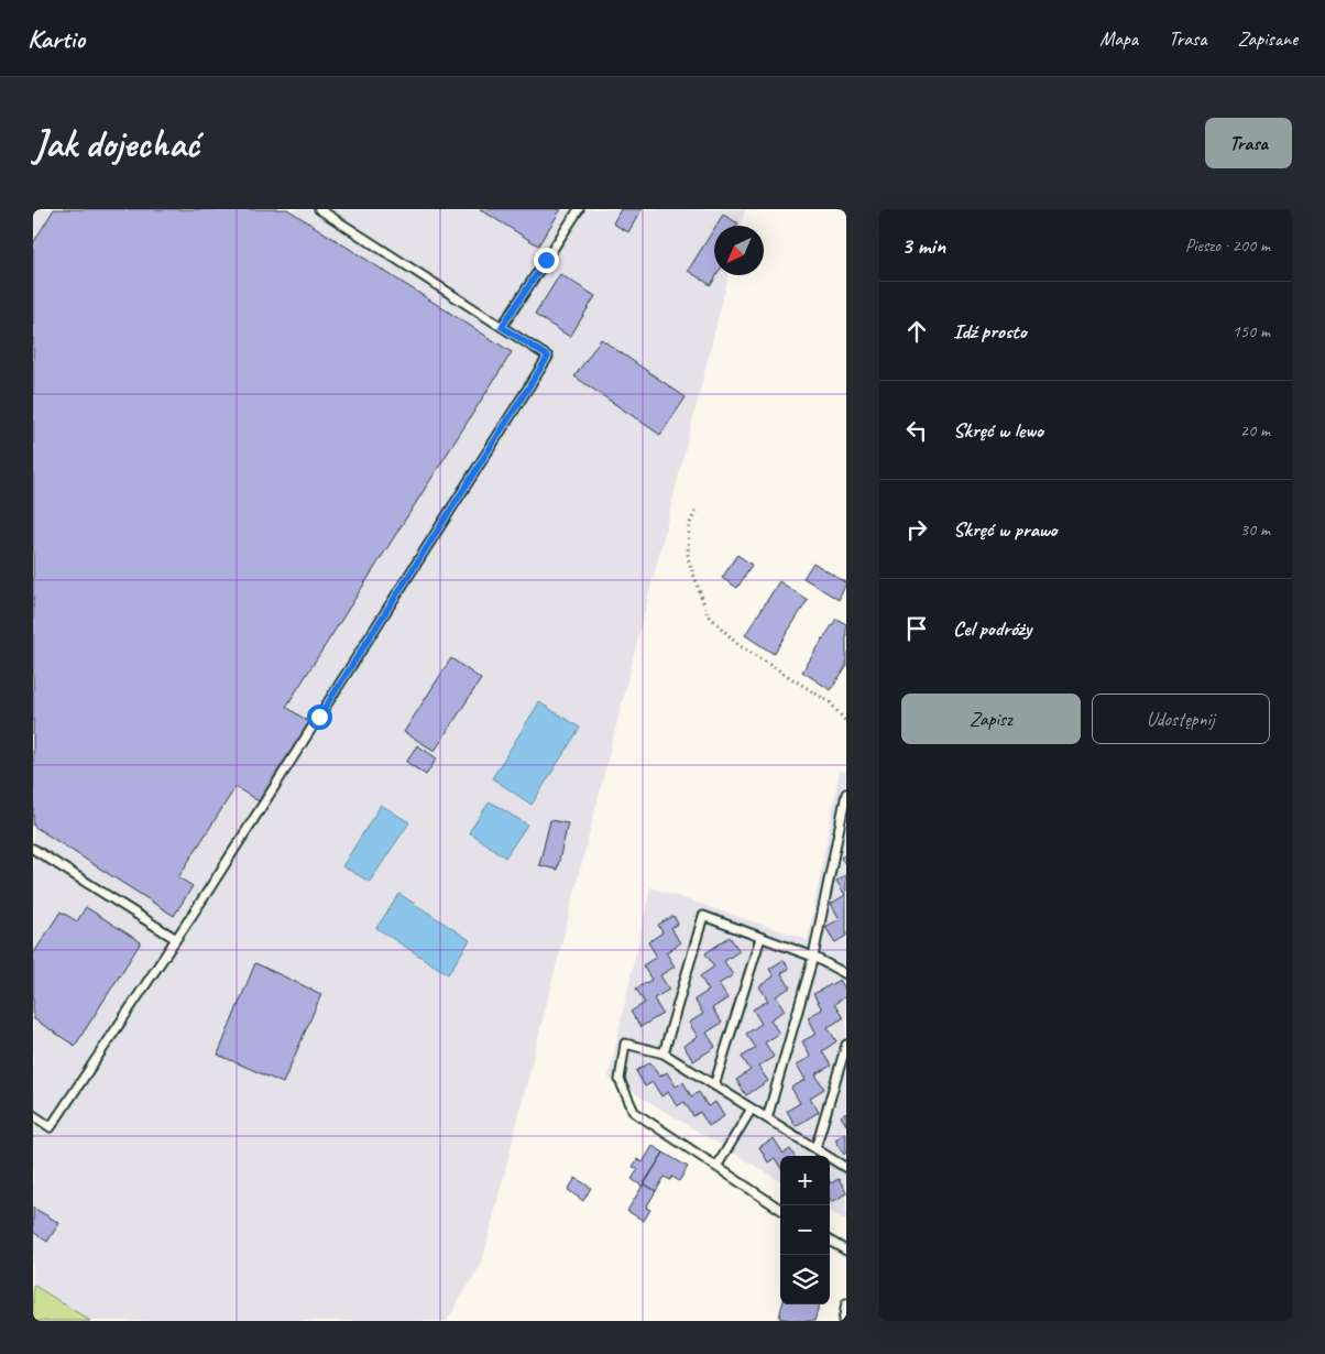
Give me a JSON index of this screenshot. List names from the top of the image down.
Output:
{
  "north": "bottom left",
  "page": {
    "header": "Kartio",
    "nav": ["Mapa", "Trasa", "Zapisane"],
    "buttons": [
      "Trasa",
      ["Zapisz", "Udostępnij"]
    ],
    "title": "Jak dojechać",
    "heading": ["3 min", "Pieszo · 200 m"],
    "list": [
      ["Idź prosto", "150 m"],
      ["Skręć w lewo", "20 m"],
      ["Skręć w prawo", "30 m"],
      "Cel podróży"
    ],
    "map_buttons": ["+", "−"]
  }
}
